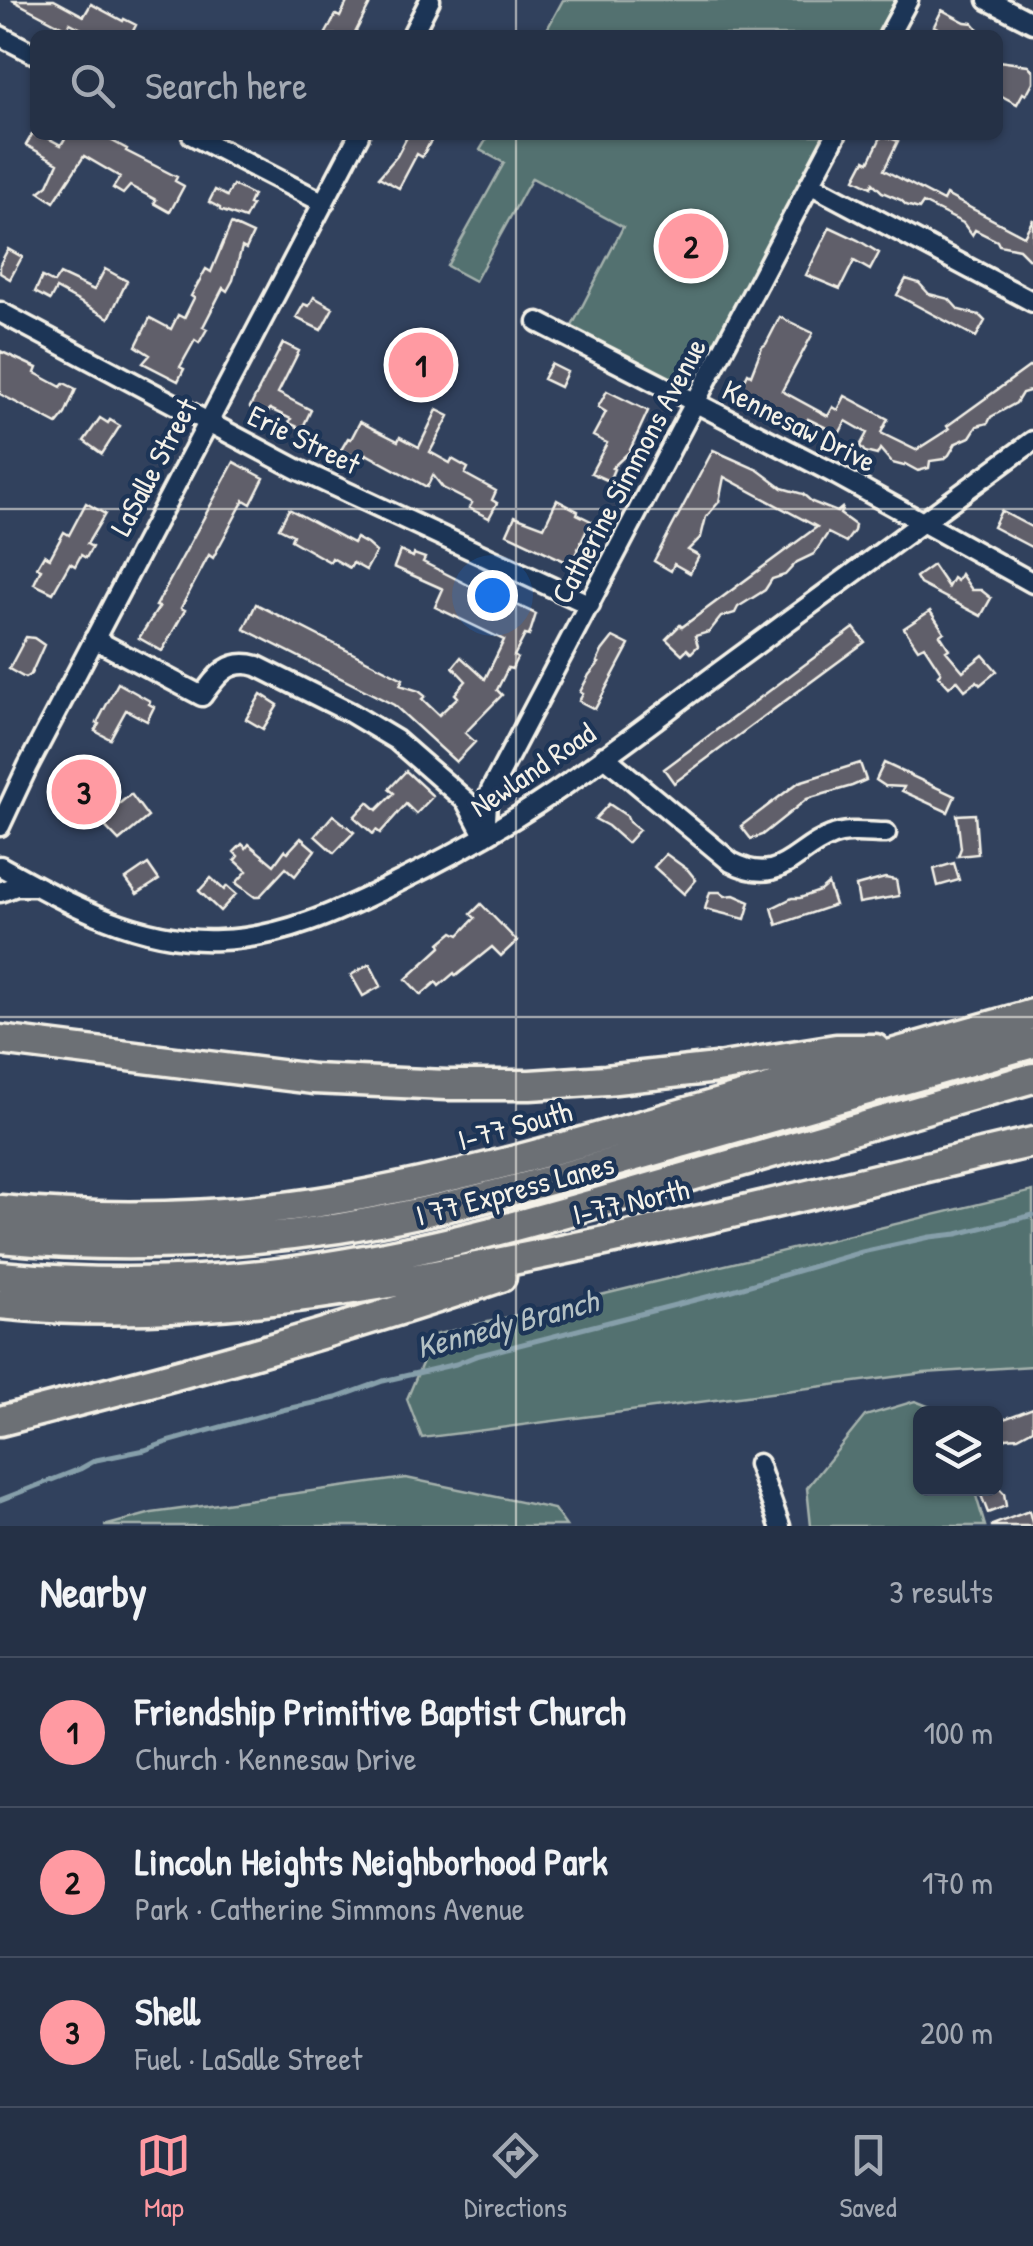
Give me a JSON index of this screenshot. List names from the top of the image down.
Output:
{
  "streets": {
    "highway": ["I-77 South", "I 77 Express Lanes", "I-77 North"],
    "street": [
      "Kennesaw Drive",
      "Erie Street",
      "LaSalle Street",
      "Catherine Simmons Avenue",
      "Newland Road"
    ]
  },
  "crossings": [
    ["Kennesaw Drive", "Catherine Simmons Avenue"],
    ["Kennesaw Drive", "Newland Road"],
    ["Erie Street", "LaSalle Street"],
    ["Erie Street", "Catherine Simmons Avenue"],
    ["Catherine Simmons Avenue", "Newland Road"]
  ],
  "water": ["Kennedy Branch"],
  "page": {
    "search": "Search here",
    "pins": ["2", "1", "3"],
    "heading": ["Nearby", "3 results"],
    "list": [
      {
        "mark": "1",
        "name": "Friendship Primitive Baptist Church",
        "note": "Church · Kennesaw Drive",
        "value": "100 m"
      },
      {
        "mark": "2",
        "name": "Lincoln Heights Neighborhood Park",
        "note": "Park · Catherine Simmons Avenue",
        "value": "170 m"
      },
      {
        "mark": "3",
        "name": "Shell",
        "note": "Fuel · LaSalle Street",
        "value": "200 m"
      }
    ],
    "nav": ["Map", "Directions", "Saved"]
  }
}
